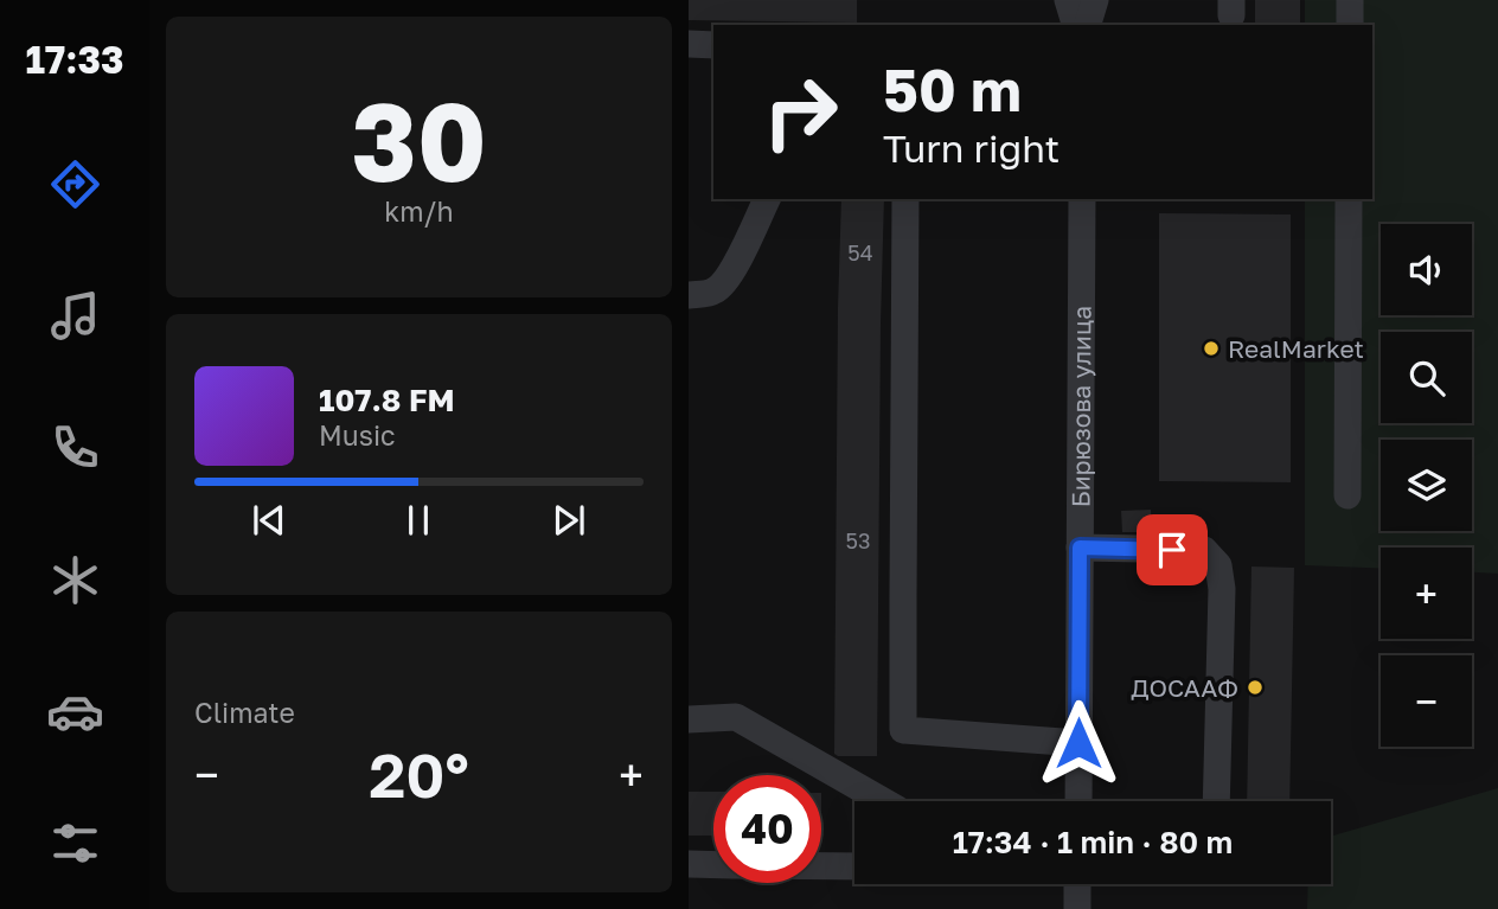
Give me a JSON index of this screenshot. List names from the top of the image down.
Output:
{
  "streets": {
    "street": ["Бирюзова улица"]
  },
  "places": ["RealMarket", "ДОСААФ"],
  "house_numbers": ["54", "53"],
  "page": {
    "tabs": "17:33",
    "tile": [
      ["30", "km/h"],
      "Climate"
    ],
    "turn": ["50 m", "Turn right"],
    "map_buttons": ["+", "−"],
    "song": ["107.8 FM", "Music"],
    "heat": ["−", "20°", "+"],
    "limit": "40",
    "trip": "17:34 · 1 min · 80 m"
  }
}
